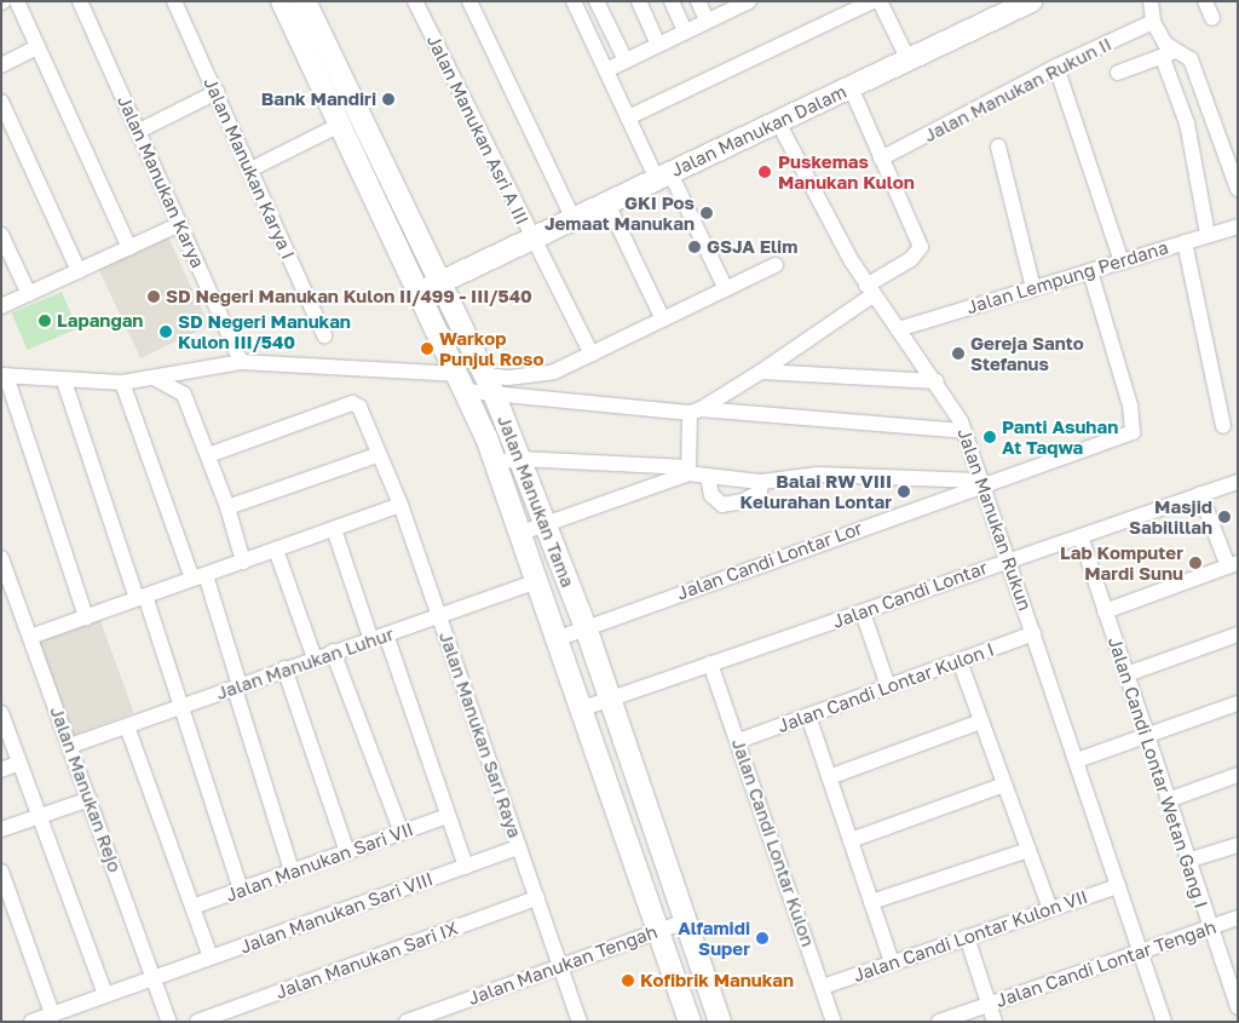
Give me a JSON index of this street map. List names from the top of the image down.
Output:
{
  "streets": {
    "street": [
      "Jalan Manukan Rukun II",
      "Jalan Manukan Asri A III",
      "Jalan Manukan Dalam",
      "Jalan Manukan Karya I",
      "Jalan Manukan Karya",
      "Jalan Lempung Perdana",
      "Jalan Manukan Tama",
      "Jalan Manukan Rukun",
      "Jalan Candi Lontar Lor",
      "Jalan Candi Lontar",
      "Jalan Manukan Luhur",
      "Jalan Candi Lontar Kulon I",
      "Jalan Manukan Sari Raya",
      "Jalan Candi Lontar Wetan Gang I",
      "Jalan Manukan Rejo",
      "Jalan Candi Lontar Kulon",
      "Jalan Manukan Sari VII",
      "Jalan Manukan Sari VIII",
      "Jalan Candi Lontar Kulon VII",
      "Jalan Manukan Sari IX",
      "Jalan Candi Lontar Tengah",
      "Jalan Manukan Tengah"
    ]
  },
  "crossings": [
    ["Jalan Manukan Asri A III", "Jalan Manukan Dalam"],
    ["Jalan Manukan Dalam", "Jalan Manukan Tama"],
    ["Jalan Manukan Dalam", "Jalan Manukan Rukun"],
    ["Jalan Lempung Perdana", "Jalan Manukan Rukun"],
    ["Jalan Lempung Perdana", "Jalan Candi Lontar Lor"],
    ["Jalan Manukan Tama", "Jalan Candi Lontar Lor"],
    ["Jalan Manukan Tama", "Jalan Candi Lontar"],
    ["Jalan Manukan Tama", "Jalan Manukan Luhur"],
    ["Jalan Manukan Tama", "Jalan Manukan Tengah"],
    ["Jalan Manukan Rukun", "Jalan Candi Lontar Lor"],
    ["Jalan Manukan Rukun", "Jalan Candi Lontar"],
    ["Jalan Manukan Rukun", "Jalan Candi Lontar Kulon I"],
    ["Jalan Manukan Rukun", "Jalan Candi Lontar Kulon VII"],
    ["Jalan Manukan Rukun", "Jalan Candi Lontar Tengah"],
    ["Jalan Candi Lontar", "Jalan Candi Lontar Wetan Gang I"],
    ["Jalan Candi Lontar", "Jalan Candi Lontar Kulon"],
    ["Jalan Manukan Luhur", "Jalan Manukan Sari Raya"],
    ["Jalan Manukan Luhur", "Jalan Manukan Rejo"],
    ["Jalan Candi Lontar Kulon I", "Jalan Candi Lontar Kulon"],
    ["Jalan Manukan Sari Raya", "Jalan Manukan Sari VIII"],
    ["Jalan Manukan Sari Raya", "Jalan Manukan Sari IX"],
    ["Jalan Manukan Sari Raya", "Jalan Manukan Tengah"],
    ["Jalan Candi Lontar Wetan Gang I", "Jalan Candi Lontar Tengah"],
    ["Jalan Manukan Rejo", "Jalan Manukan Sari VIII"],
    ["Jalan Candi Lontar Kulon", "Jalan Candi Lontar Kulon VII"]
  ],
  "places": [
    "Bank Mandiri",
    "Puskemas Manukan Kulon",
    "GKI Pos Jemaat Manukan",
    "GSJA Elim",
    "SD Negeri Manukan Kulon II/499 - III/540",
    "Lapangan",
    "SD Negeri Manukan Kulon III/540",
    "Warkop Punjul Roso",
    "Gereja Santo Stefanus",
    "Panti Asuhan At Taqwa",
    "Balai RW VIII Kelurahan Lontar",
    "Masjid Sabilillah",
    "Lab Komputer Mardi Sunu",
    "Alfamidi Super",
    "Kofibrik Manukan"
  ]
}
